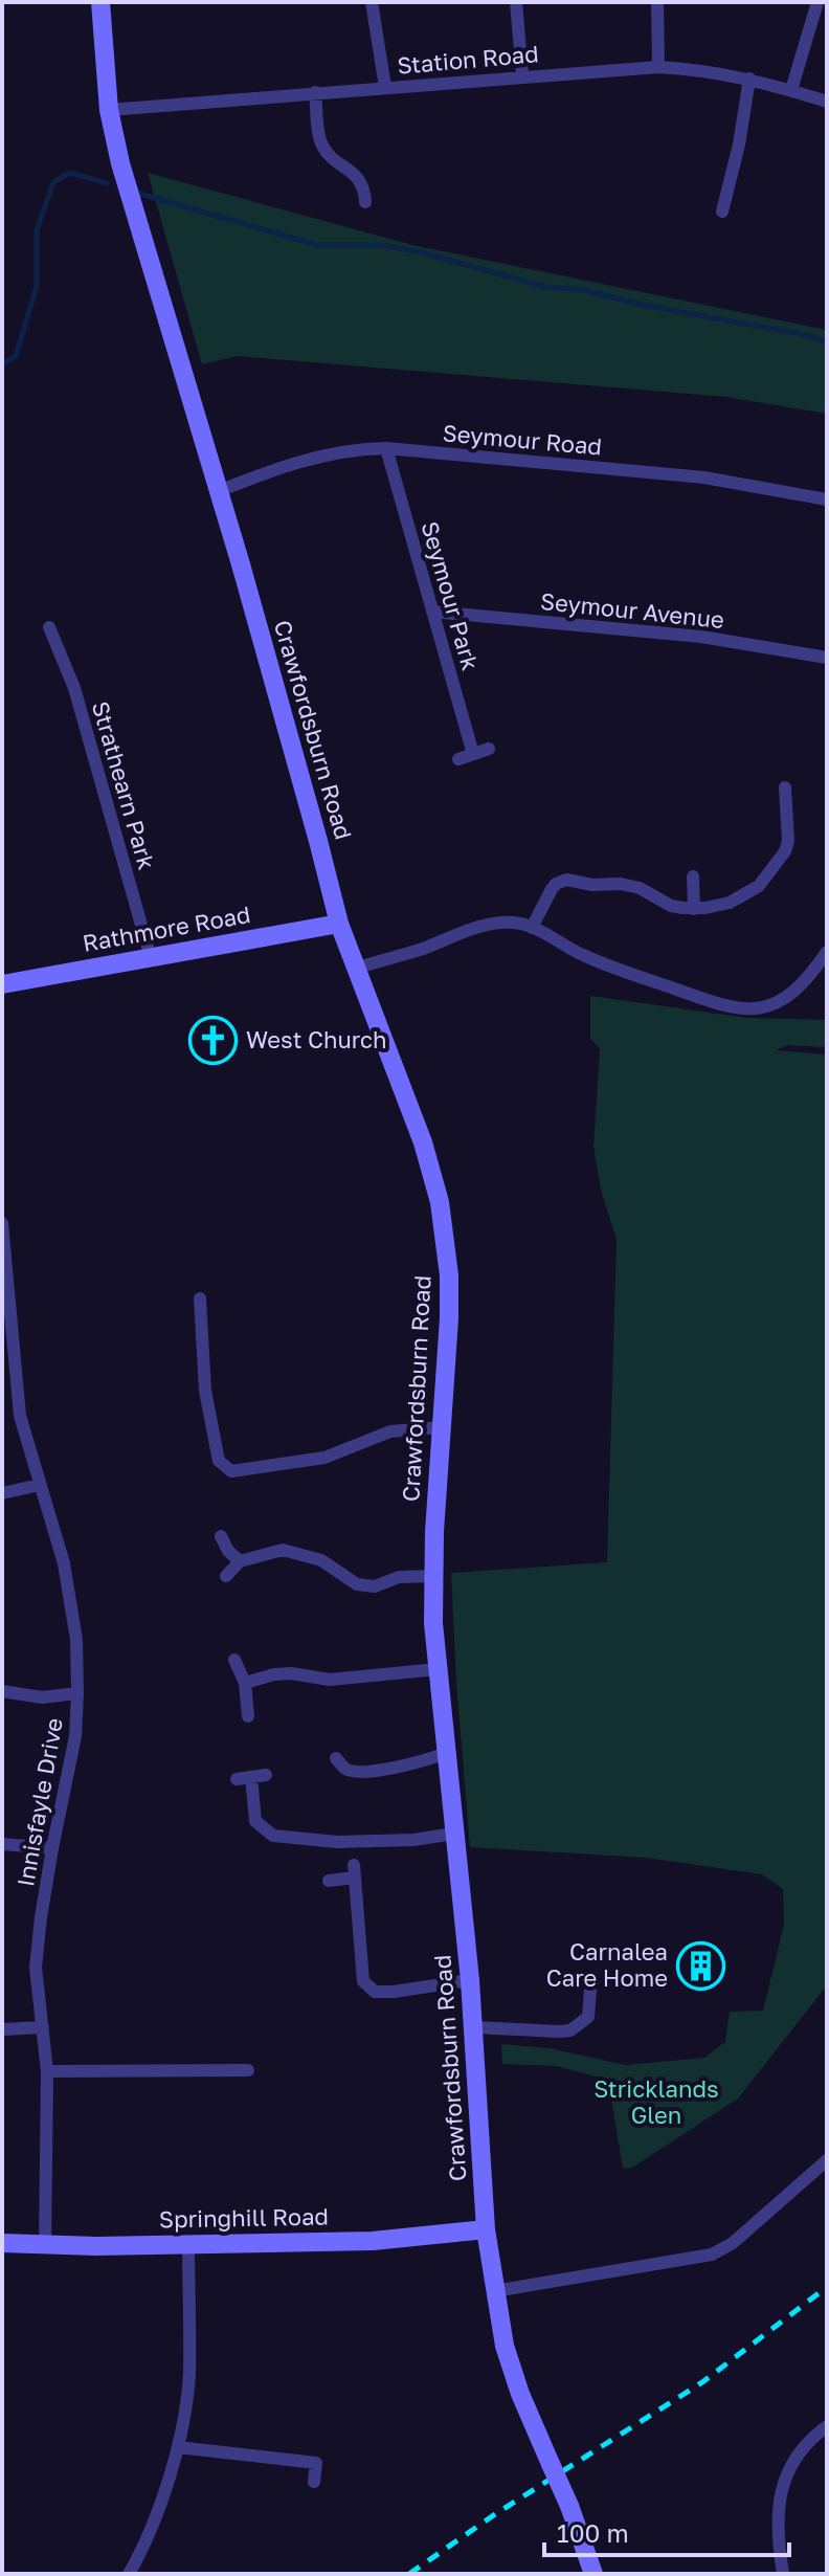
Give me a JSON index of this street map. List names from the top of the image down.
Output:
{
  "streets": {
    "main road": ["Crawfordsburn Road", "Rathmore Road", "Springhill Road"],
    "street": [
      "Station Road",
      "Seymour Road",
      "Seymour Park",
      "Seymour Avenue",
      "Strathearn Park",
      "Innisfayle Drive"
    ]
  },
  "crossings": [
    ["Station Road", "Crawfordsburn Road"],
    ["Seymour Road", "Seymour Park"],
    ["Seymour Road", "Crawfordsburn Road"],
    ["Seymour Park", "Seymour Avenue"],
    ["Crawfordsburn Road", "Rathmore Road"],
    ["Crawfordsburn Road", "Springhill Road"],
    ["Strathearn Park", "Rathmore Road"],
    ["Innisfayle Drive", "Springhill Road"]
  ],
  "parks": ["Stricklands Glen"],
  "places": {
    "church": ["West Church"],
    "building": ["Carnalea Care Home"]
  },
  "scale_bar": "100 m"
}
